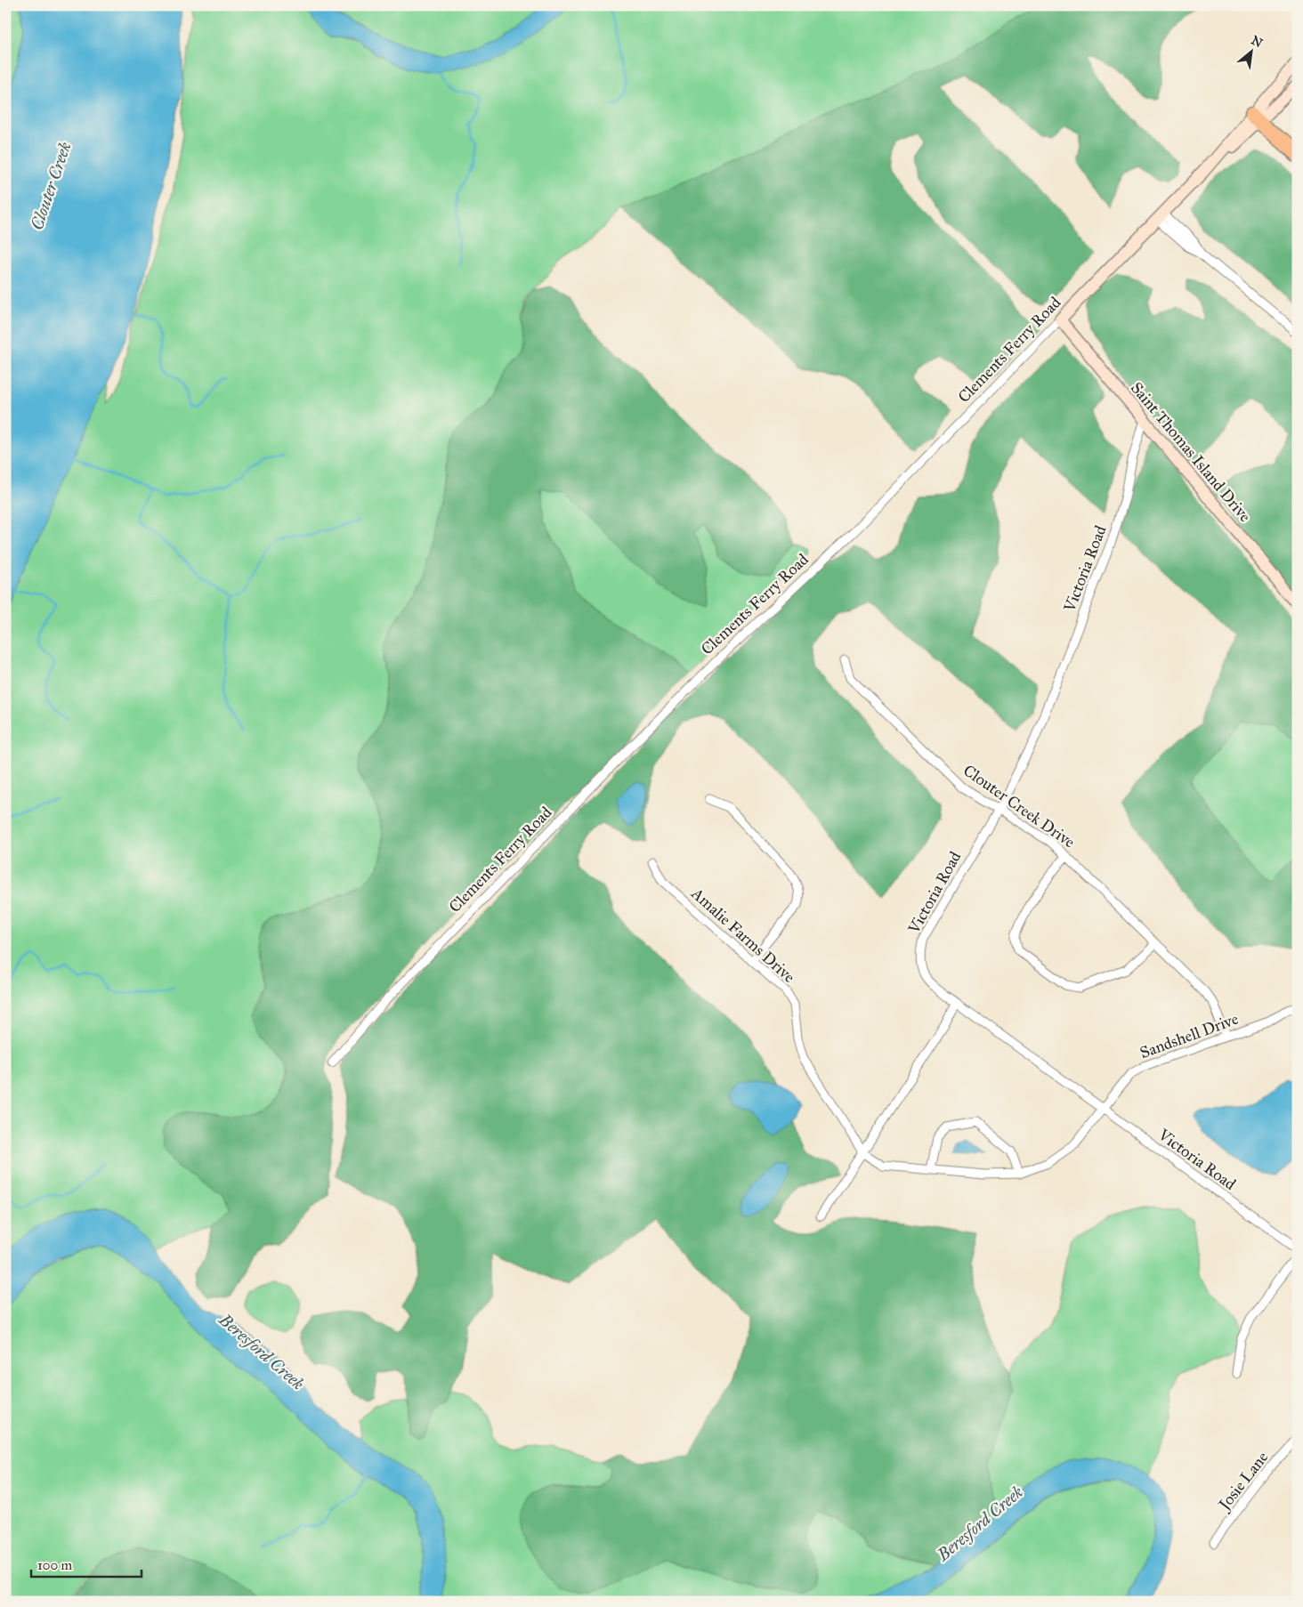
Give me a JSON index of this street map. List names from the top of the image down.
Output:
{
  "streets": {
    "main road": ["Clements Ferry Road", "Saint Thomas Island Drive"],
    "street": [
      "Victoria Road",
      "Clouter Creek Drive",
      "Amalie Farms Drive",
      "Sandshell Drive",
      "Josie Lane"
    ]
  },
  "crossings": [
    ["Clements Ferry Road", "Saint Thomas Island Drive"],
    ["Saint Thomas Island Drive", "Victoria Road"],
    ["Victoria Road", "Clouter Creek Drive"],
    ["Victoria Road", "Sandshell Drive"],
    ["Clouter Creek Drive", "Sandshell Drive"],
    ["Amalie Farms Drive", "Sandshell Drive"]
  ],
  "water": ["Clouter Creek", "Beresford Creek"],
  "scale_bar": "100 m",
  "north": "top right"
}
